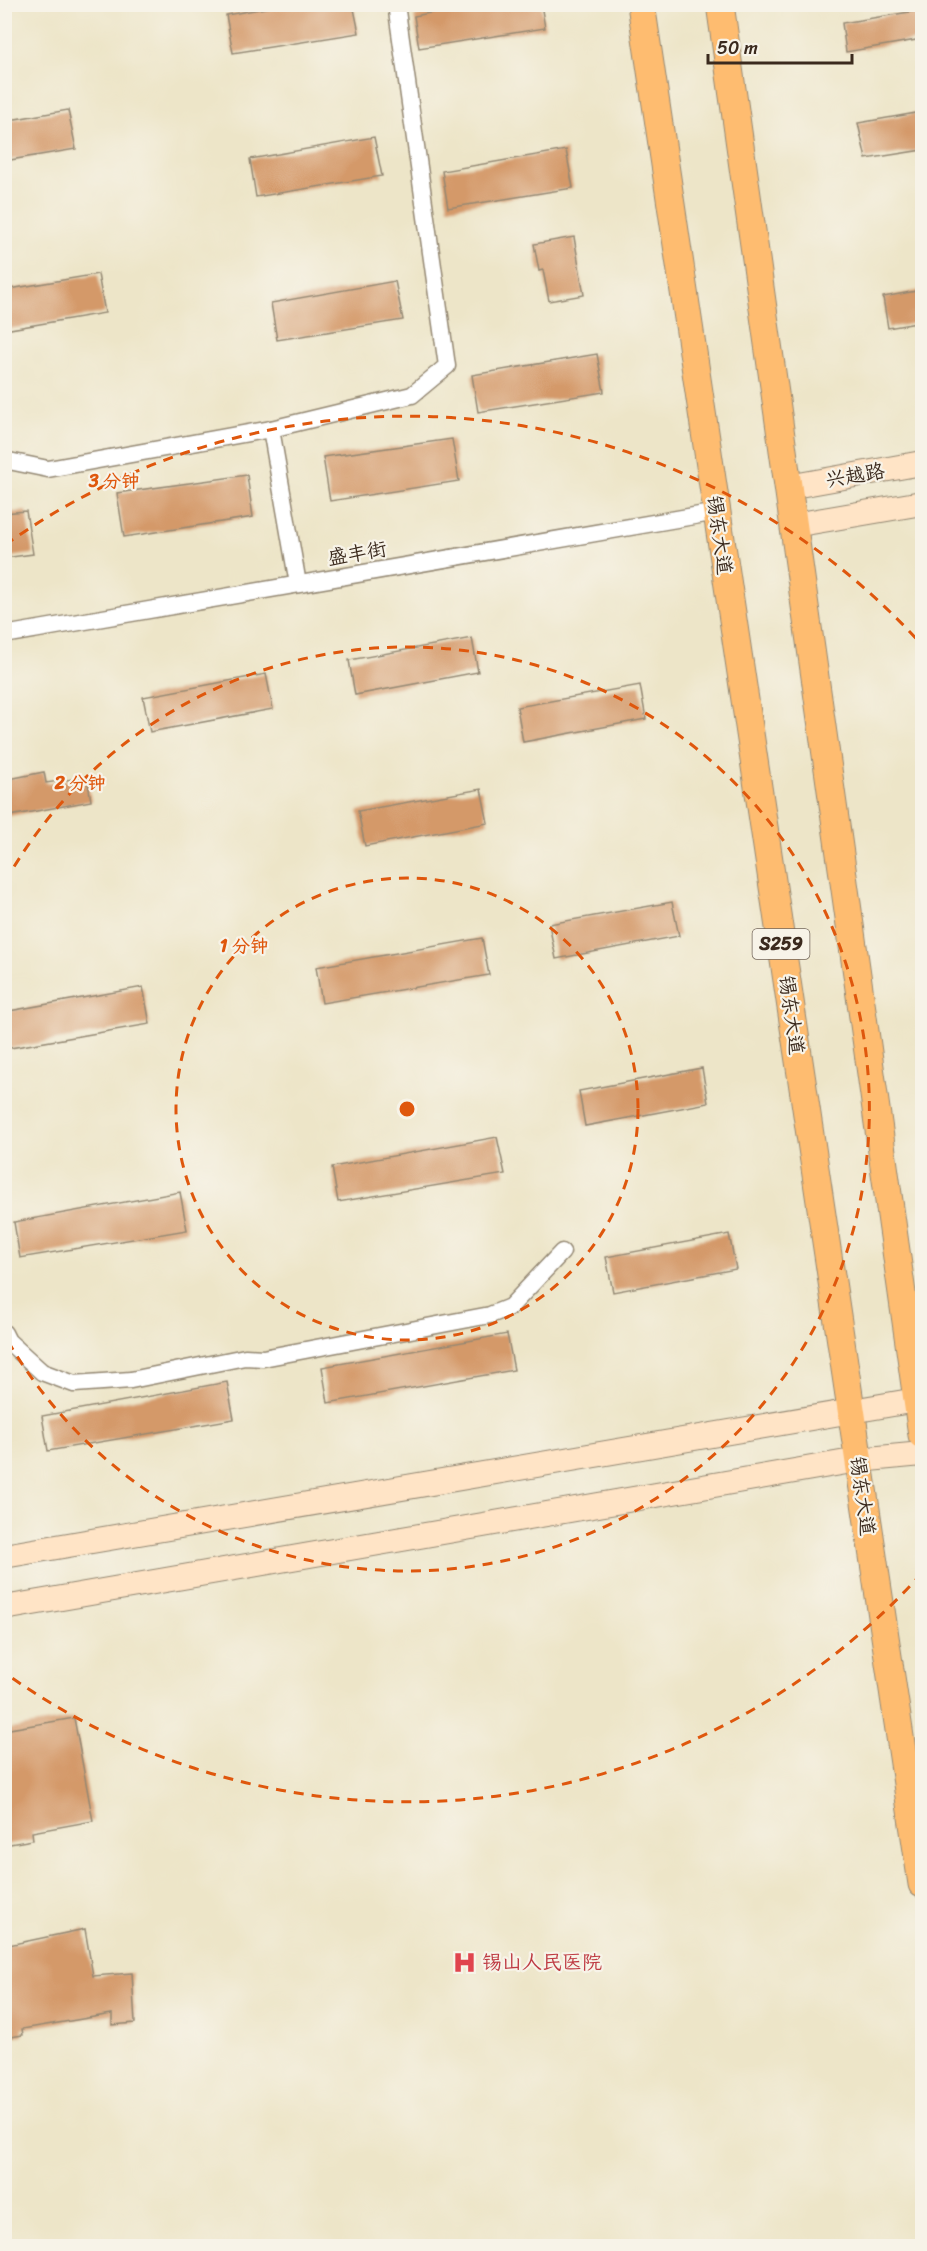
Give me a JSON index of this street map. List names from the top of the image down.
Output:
{
  "streets": {
    "main road": ["兴越路", "锡东大道", "S259"],
    "street": ["盛丰街"]
  },
  "crossings": [
    ["锡东大道", "盛丰街"]
  ],
  "places": {
    "hospital": ["锡山人民医院"]
  },
  "scale_bar": "50 m",
  "rings": ["3 分钟", "2 分钟", "1 分钟"]
}
